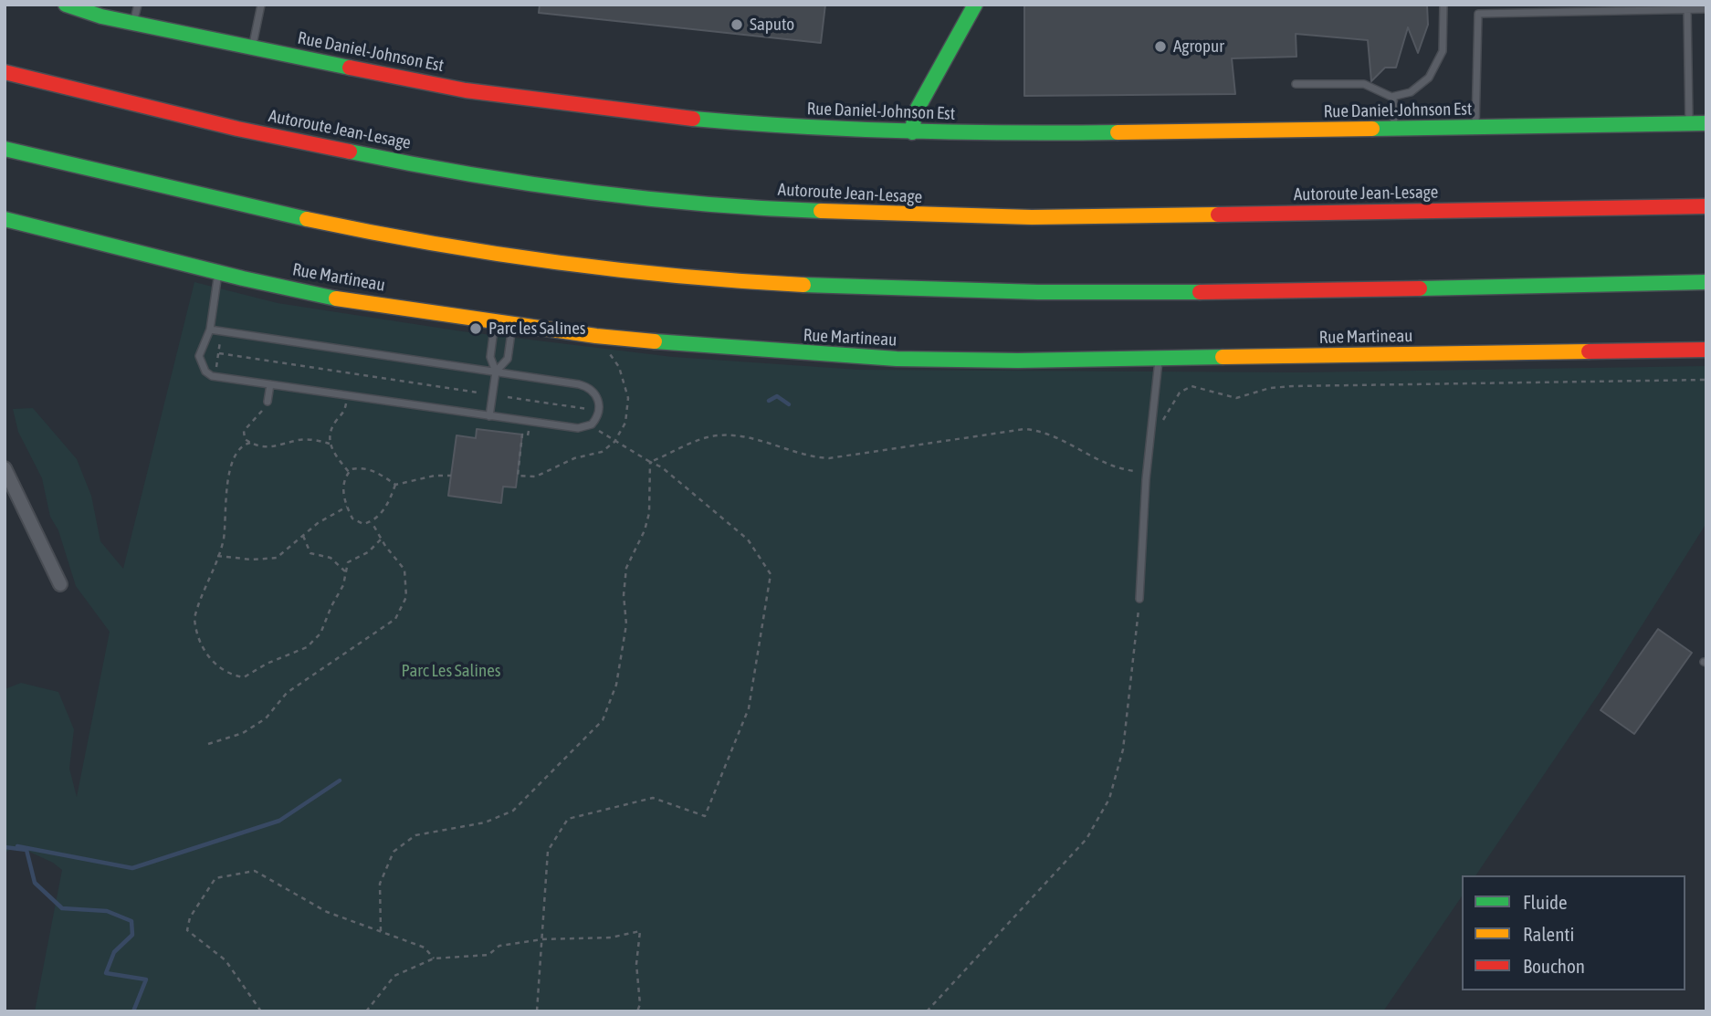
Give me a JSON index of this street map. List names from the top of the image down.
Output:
{
  "streets": {
    "main road": ["Rue Daniel-Johnson Est", "Autoroute Jean-Lesage", "Rue Martineau"]
  },
  "parks": ["Parc Les Salines"],
  "places": ["Saputo", "Agropur", "Parc les Salines"],
  "legend": ["Fluide", "Ralenti", "Bouchon"]
}
